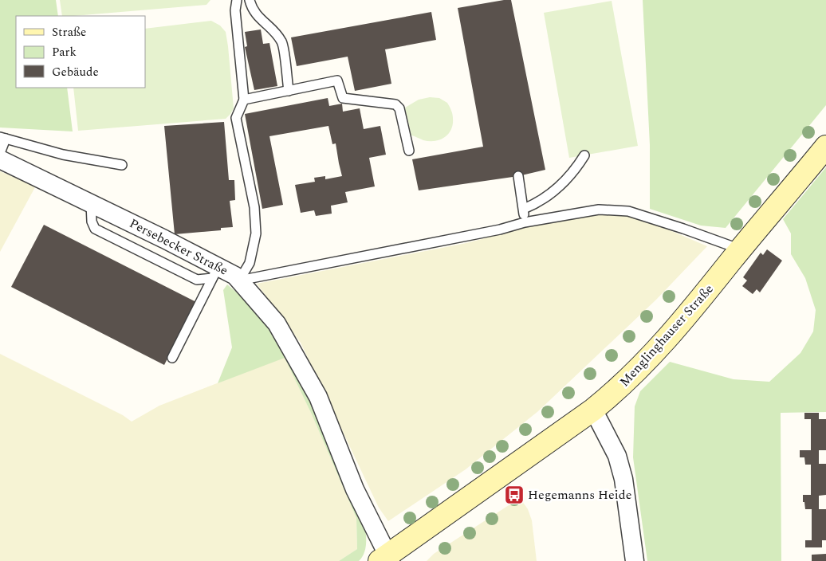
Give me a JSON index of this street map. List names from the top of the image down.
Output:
{
  "streets": {
    "street": ["Persebecker Straße", "Menglinghauser Straße"]
  },
  "crossings": [
    ["Persebecker Straße", "Menglinghauser Straße"]
  ],
  "places": {
    "bus stop": ["Hegemanns Heide"]
  },
  "legend": ["Straße", "Park", "Gebäude"]
}
